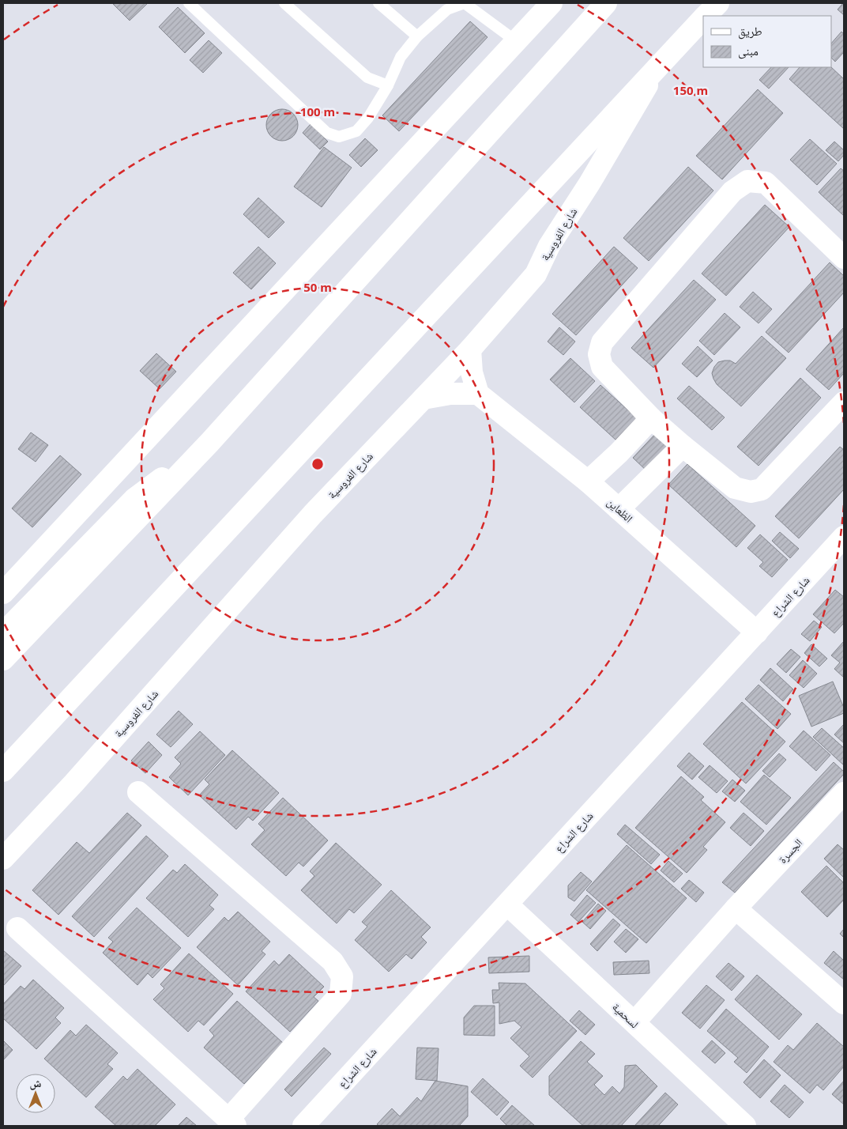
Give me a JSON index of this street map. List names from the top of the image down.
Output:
{
  "streets": {
    "main road": [
      "شارع الفروسية",
      "الظعاين",
      "شارع الشراع",
      "الجسرة",
      "لسحمية"
    ]
  },
  "crossings": [
    ["الظعاين", "شارع الشراع"],
    ["شارع الشراع", "لسحمية"],
    ["الجسرة", "لسحمية"]
  ],
  "legend": ["طريق", "مبنى"],
  "north": "top",
  "rings": ["150 m", "100 m", "50 m"]
}
